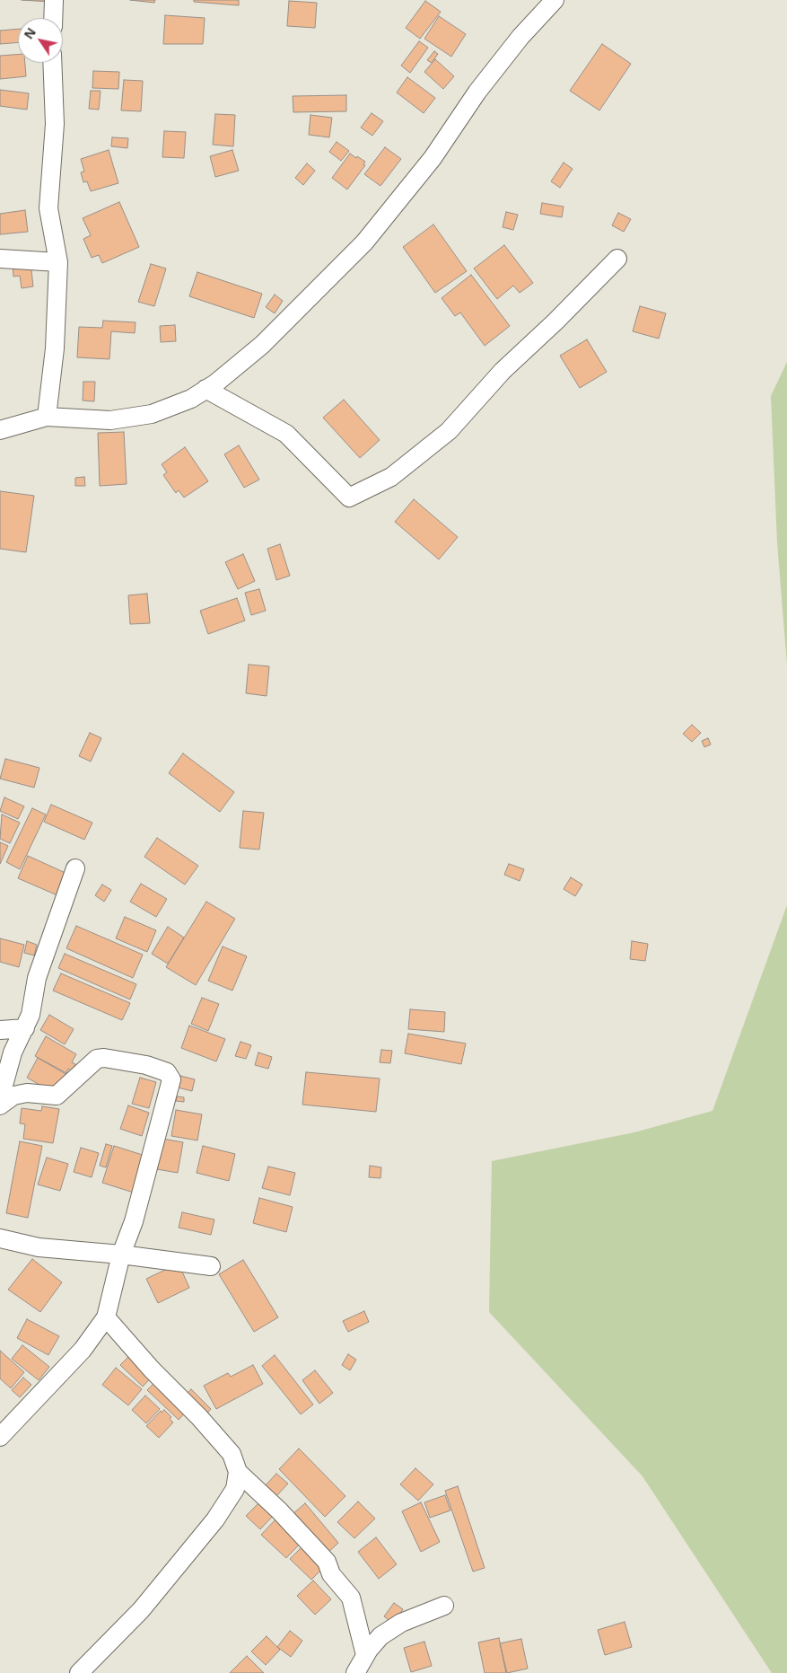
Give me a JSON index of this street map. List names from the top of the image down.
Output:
{
  "north": "top left"
}
